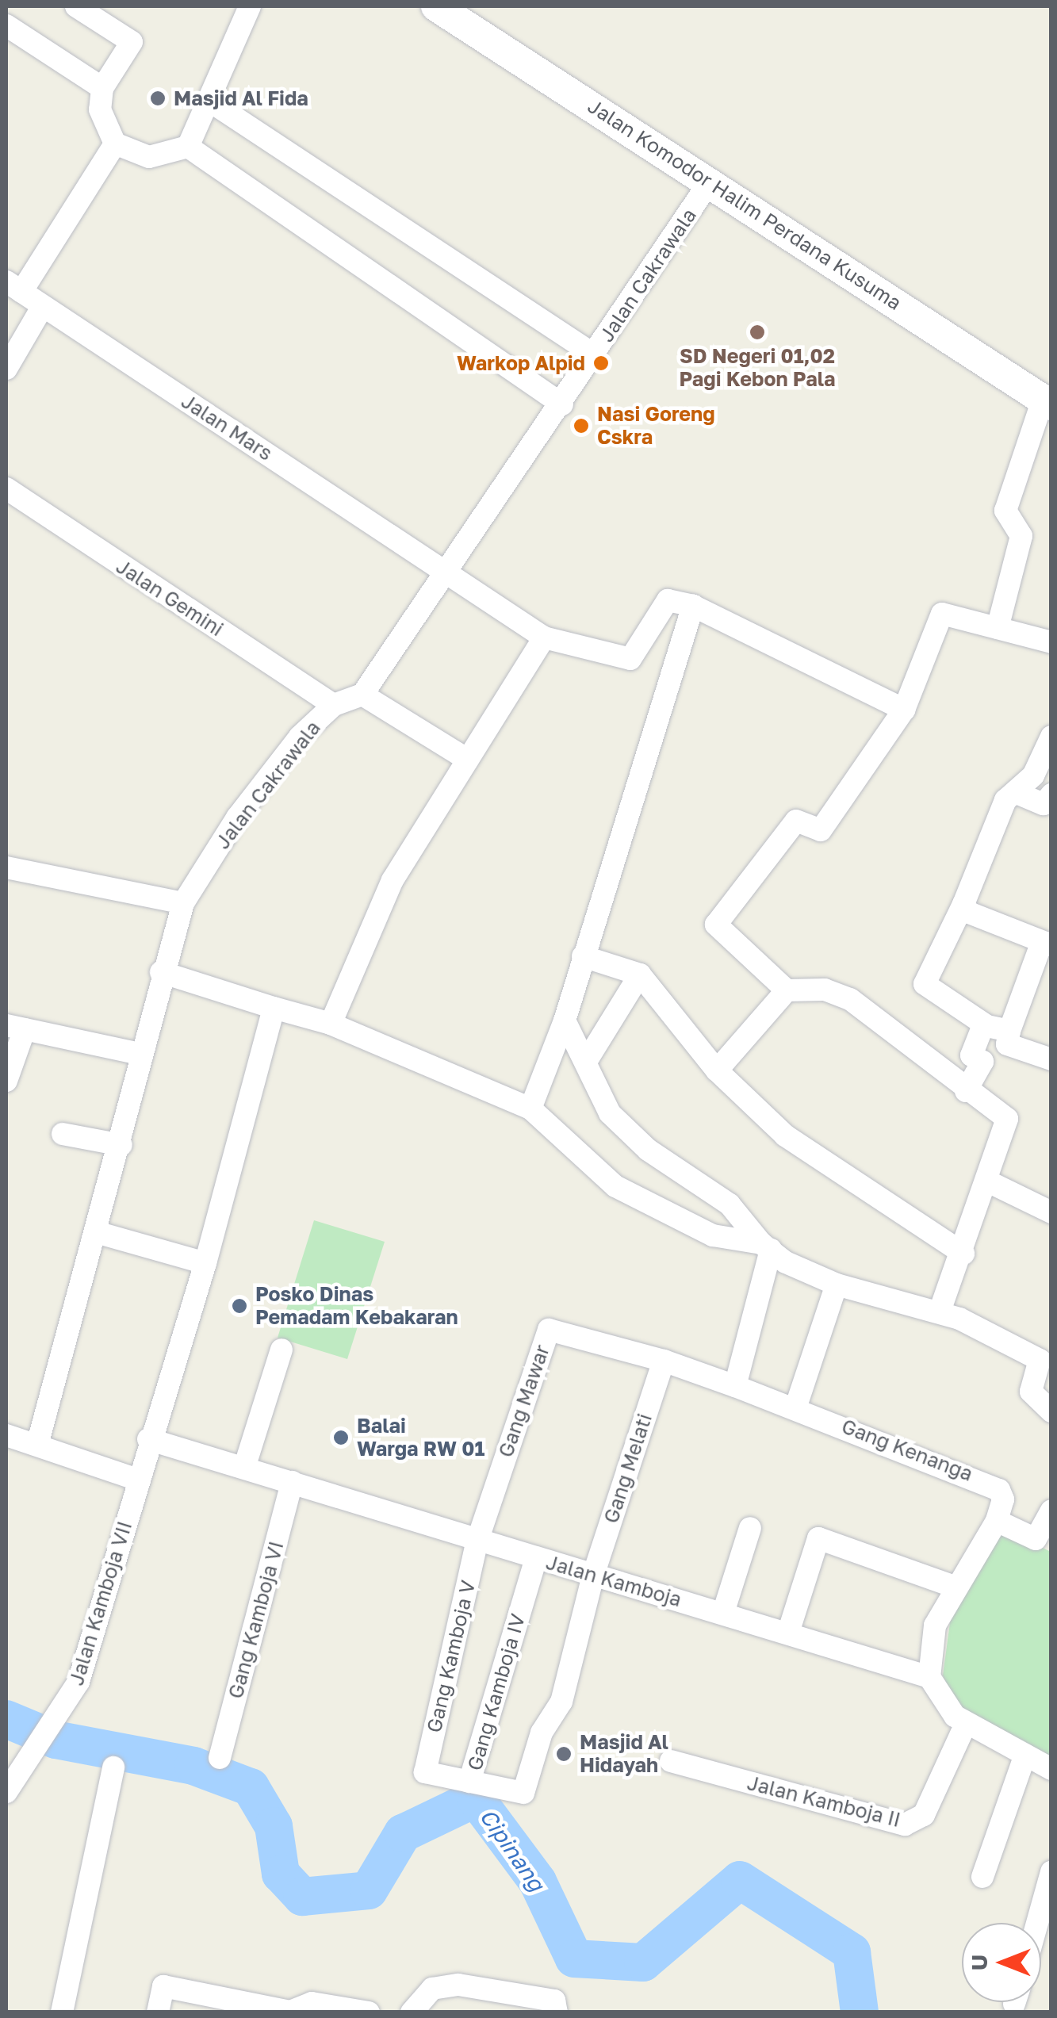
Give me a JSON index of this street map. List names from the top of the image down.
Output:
{
  "streets": {
    "street": [
      "Jalan Komodor Halim Perdana Kusuma",
      "Jalan Cakrawala",
      "Jalan Mars",
      "Jalan Gemini",
      "Gang Mawar",
      "Gang Kenanga",
      "Gang Melati",
      "Jalan Kamboja",
      "Jalan Kamboja VII",
      "Gang Kamboja VI",
      "Gang Kamboja V",
      "Gang Kamboja IV",
      "Jalan Kamboja II"
    ]
  },
  "crossings": [
    ["Jalan Komodor Halim Perdana Kusuma", "Jalan Cakrawala"],
    ["Jalan Cakrawala", "Jalan Mars"],
    ["Jalan Cakrawala", "Jalan Gemini"],
    ["Gang Mawar", "Gang Kenanga"],
    ["Gang Mawar", "Gang Melati"],
    ["Gang Mawar", "Jalan Kamboja"],
    ["Gang Mawar", "Gang Kamboja V"],
    ["Gang Kenanga", "Gang Melati"],
    ["Gang Melati", "Jalan Kamboja"],
    ["Gang Melati", "Gang Kamboja IV"],
    ["Jalan Kamboja", "Jalan Kamboja VII"],
    ["Jalan Kamboja", "Gang Kamboja VI"],
    ["Jalan Kamboja", "Gang Kamboja V"],
    ["Jalan Kamboja", "Gang Kamboja IV"],
    ["Gang Kamboja V", "Gang Kamboja IV"]
  ],
  "water": ["Cipinang"],
  "places": [
    "Masjid Al Fida",
    "SD Negeri 01,02 Pagi Kebon Pala",
    "Warkop Alpid",
    "Nasi Goreng Cskra",
    "Posko Dinas Pemadam Kebakaran",
    "Balai Warga RW 01",
    "Masjid Al Hidayah"
  ],
  "north": "left"
}
